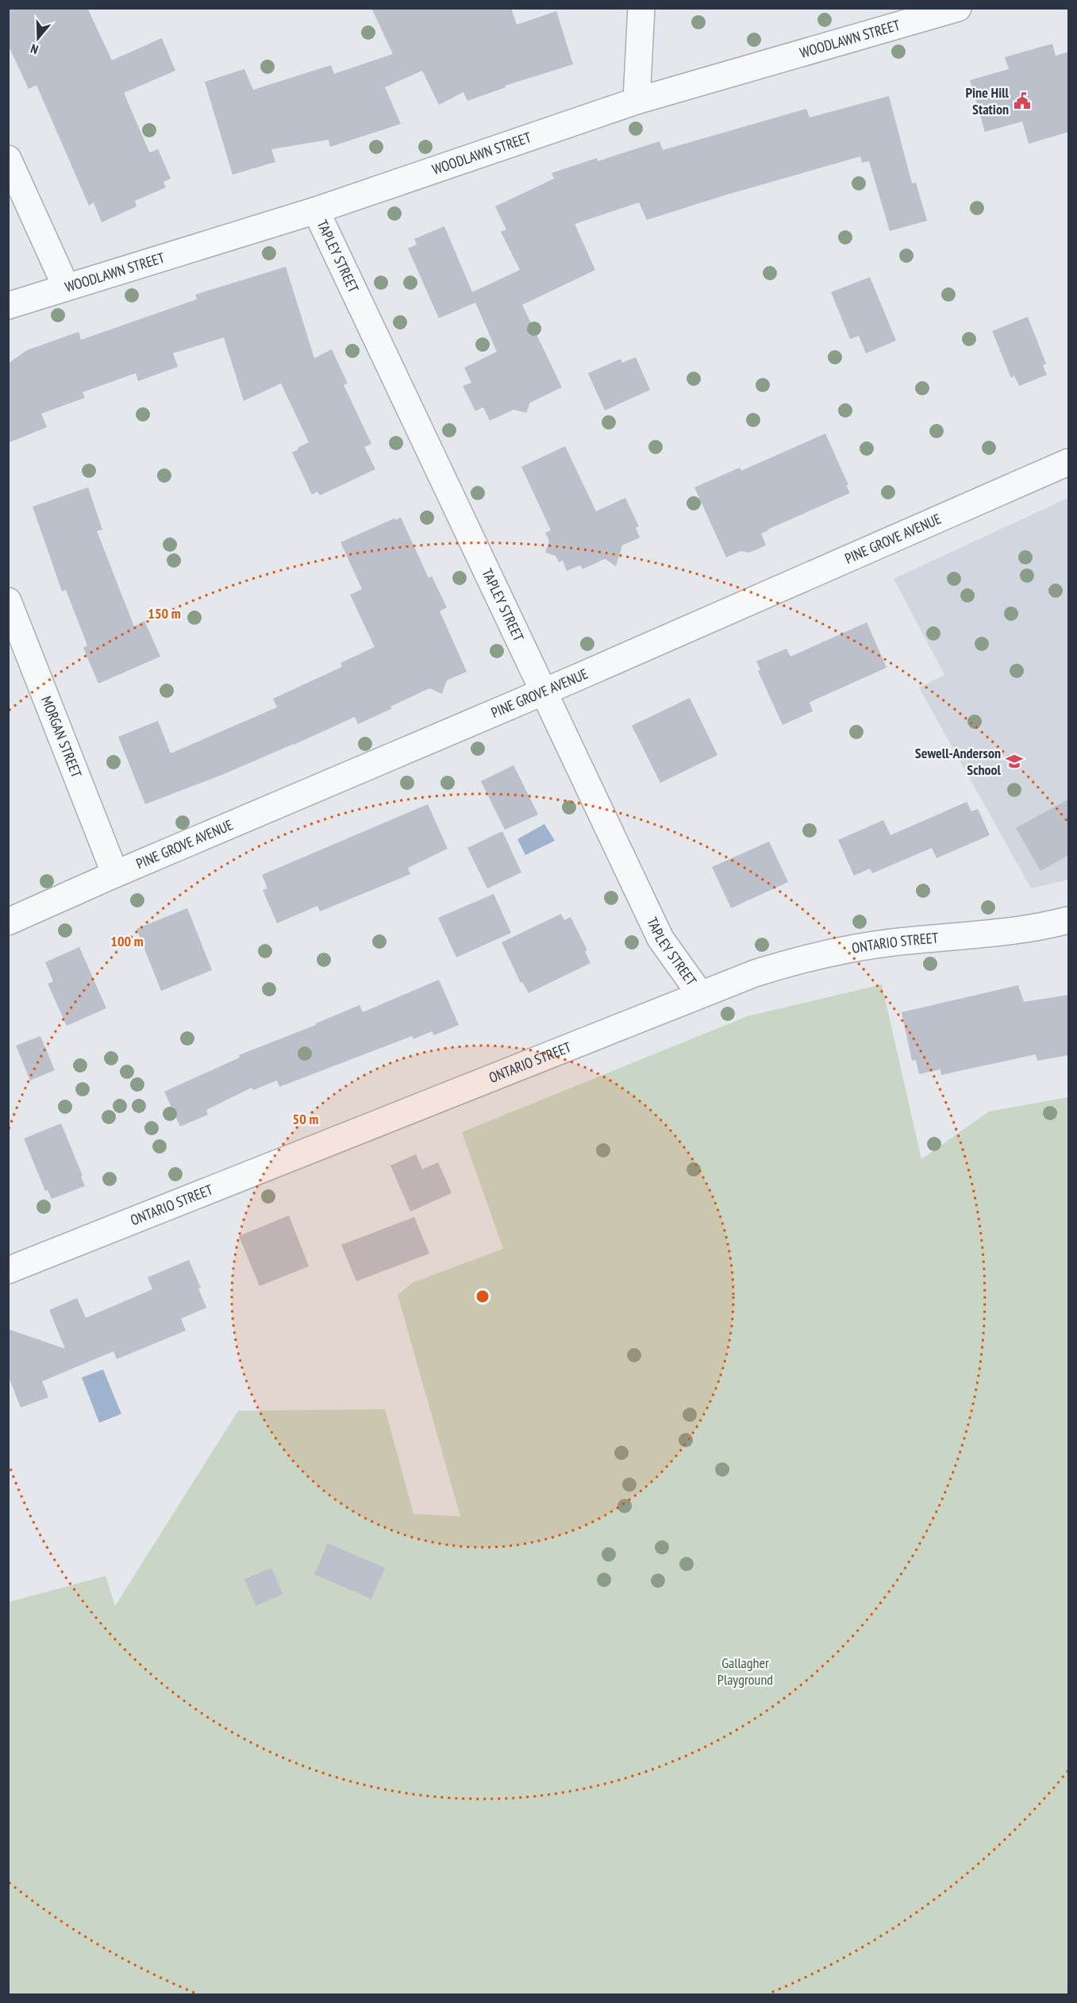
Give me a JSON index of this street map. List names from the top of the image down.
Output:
{
  "streets": {
    "street": [
      "WOODLAWN STREET",
      "TAPLEY STREET",
      "PINE GROVE AVENUE",
      "MORGAN STREET",
      "ONTARIO STREET"
    ]
  },
  "crossings": [
    ["WOODLAWN STREET", "TAPLEY STREET"],
    ["TAPLEY STREET", "PINE GROVE AVENUE"],
    ["TAPLEY STREET", "ONTARIO STREET"],
    ["PINE GROVE AVENUE", "MORGAN STREET"]
  ],
  "parks": ["Gallagher Playground"],
  "places": {
    "public building": ["Pine Hill Station"],
    "school or university": ["Sewell-Anderson School"]
  },
  "north": "bottom",
  "rings": ["150 m", "100 m", "50 m"]
}
